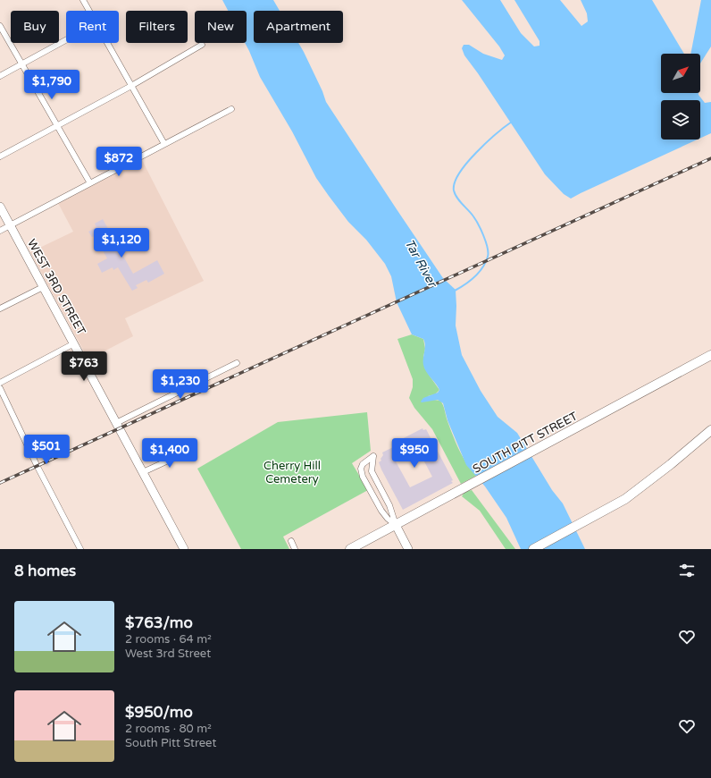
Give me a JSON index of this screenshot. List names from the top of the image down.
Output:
{
  "streets": {
    "main road": ["SOUTH PITT STREET"],
    "street": ["WEST 3RD STREET"]
  },
  "water": ["Tar River"],
  "parks": ["Cherry Hill Cemetery"],
  "north": "top right",
  "page": {
    "chip": [
      "Buy",
      "Rent",
      "Filters",
      "New",
      "Apartment"
    ],
    "price": [
      "$1,790",
      "$872",
      "$1,120",
      "$763",
      "$1,230",
      "$501",
      "$1,400",
      "$950"
    ],
    "heading": "8 homes",
    "list": [
      {
        "name": "$763/mo",
        "note": "2 rooms · 64 m² · West 3rd Street"
      },
      {
        "name": "$950/mo",
        "note": "2 rooms · 80 m² · South Pitt Street"
      }
    ]
  }
}
